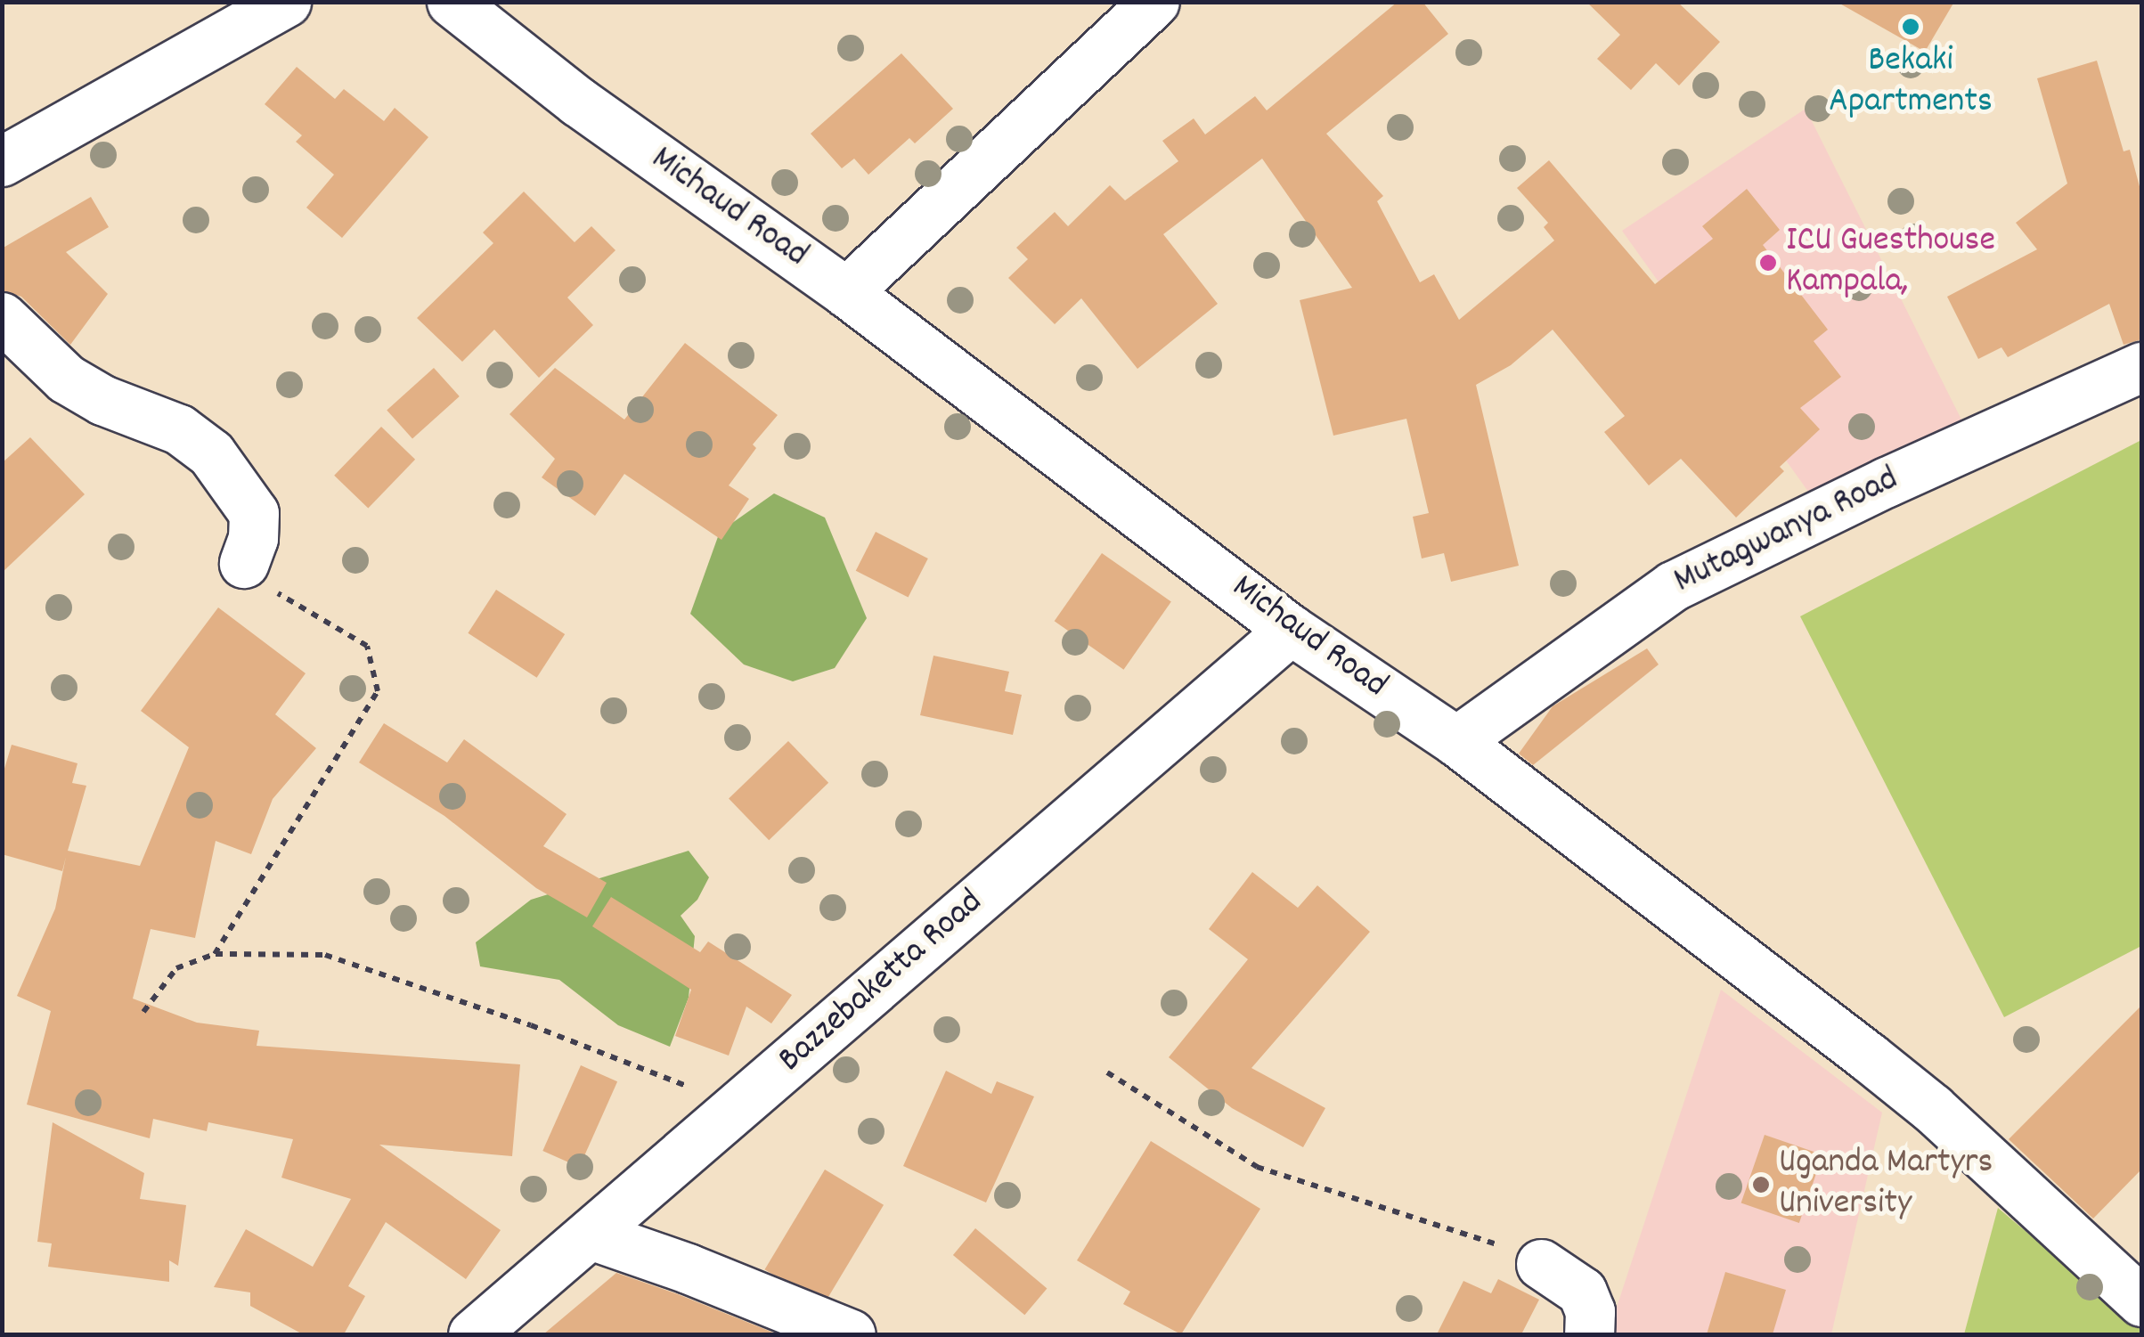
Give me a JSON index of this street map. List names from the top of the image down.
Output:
{
  "streets": {
    "street": ["Michaud Road", "Mutagwanya Road", "Bazzebaketta Road"]
  },
  "crossings": [
    ["Michaud Road", "Mutagwanya Road"],
    ["Michaud Road", "Bazzebaketta Road"]
  ],
  "places": ["Bekaki Apartments", "ICU Guesthouse Kampala,", "Uganda Martyrs University"]
}
